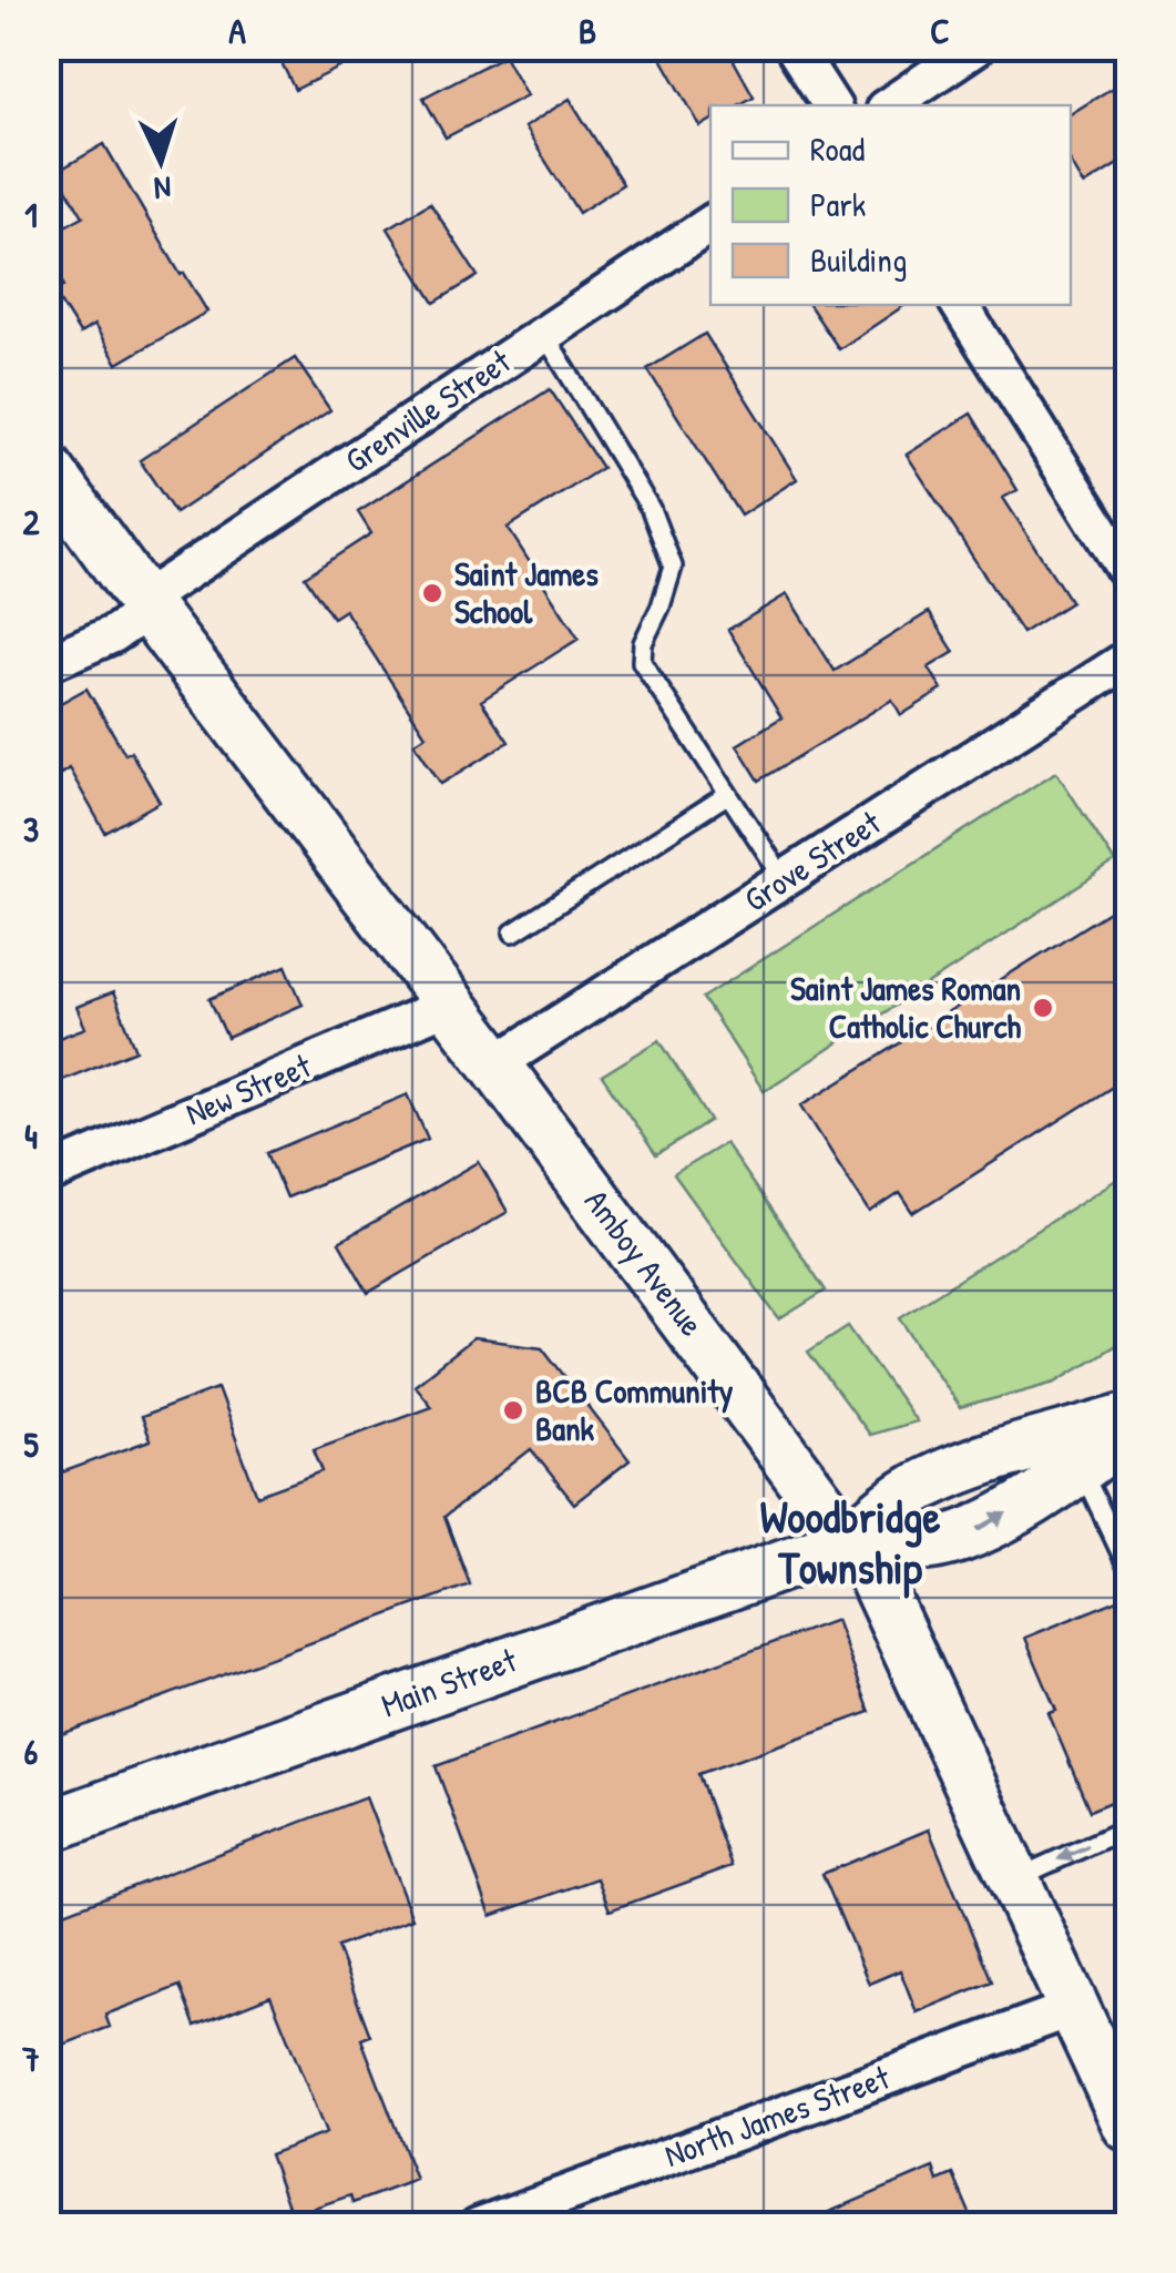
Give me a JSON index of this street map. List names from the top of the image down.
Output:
{
  "streets": {
    "main road": ["Amboy Avenue", "Main Street"],
    "street": [
      "Grenville Street",
      "Grove Street",
      "New Street",
      "North James Street"
    ]
  },
  "crossings": [
    ["Grenville Street", "Amboy Avenue"],
    ["Grove Street", "Amboy Avenue"],
    ["New Street", "Amboy Avenue"],
    ["Amboy Avenue", "Main Street"],
    ["Amboy Avenue", "North James Street"]
  ],
  "districts": ["Woodbridge Township"],
  "places": ["Saint James School", "Saint James Roman Catholic Church", "BCB Community Bank"],
  "legend": ["Road", "Park", "Building"],
  "north": "bottom",
  "grid": {
    "columns": ["A", "B", "C"],
    "rows": [
      "1",
      "2",
      "3",
      "4",
      "5",
      "6",
      "7"
    ]
  }
}
